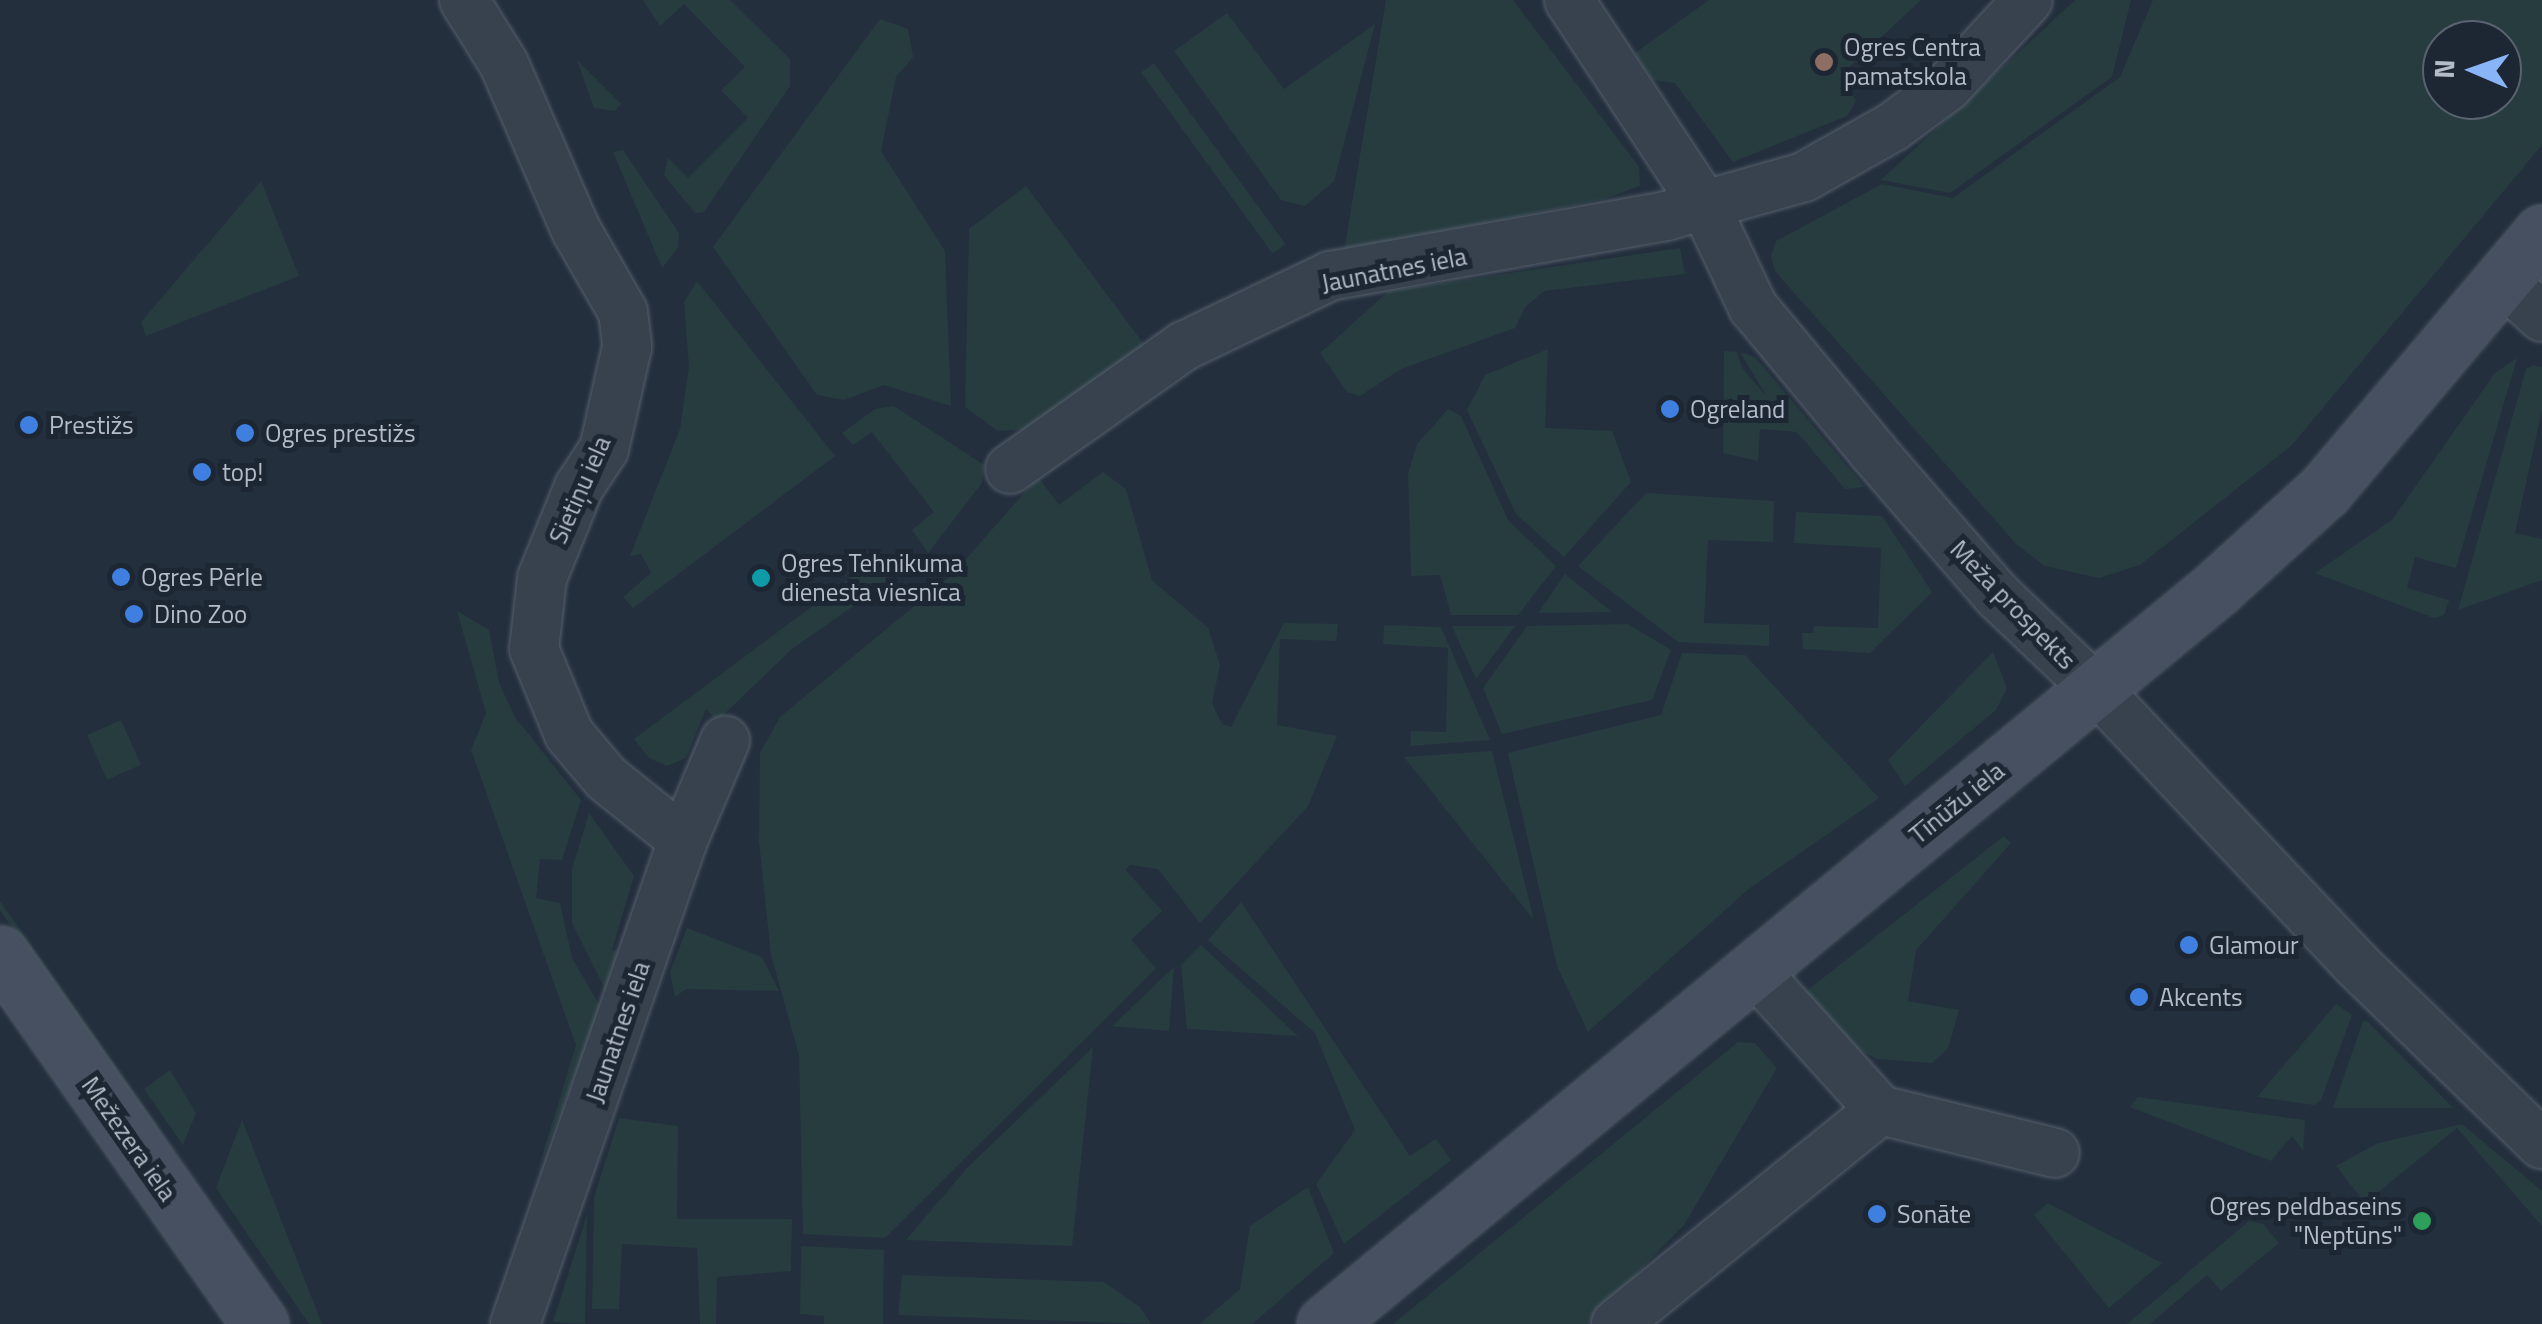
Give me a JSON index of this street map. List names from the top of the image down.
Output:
{
  "streets": {
    "main road": ["Tīnūžu iela", "Mežezera iela"],
    "street": ["Jaunatnes iela", "Sietiņu iela", "Meža prospekts"]
  },
  "crossings": [
    ["Jaunatnes iela", "Sietiņu iela"],
    ["Jaunatnes iela", "Meža prospekts"],
    ["Meža prospekts", "Tīnūžu iela"]
  ],
  "places": [
    "Ogres Centra pamatskola",
    "Ogreland",
    "Prestižs",
    "Ogres prestižs",
    "top!",
    "Ogres Pērle",
    "Ogres Tehnikuma dienesta viesnīca",
    "Dino Zoo",
    "Glamour",
    "Akcents",
    "Sonāte",
    "Ogres peldbaseins \"Neptūns\""
  ],
  "north": "left"
}
